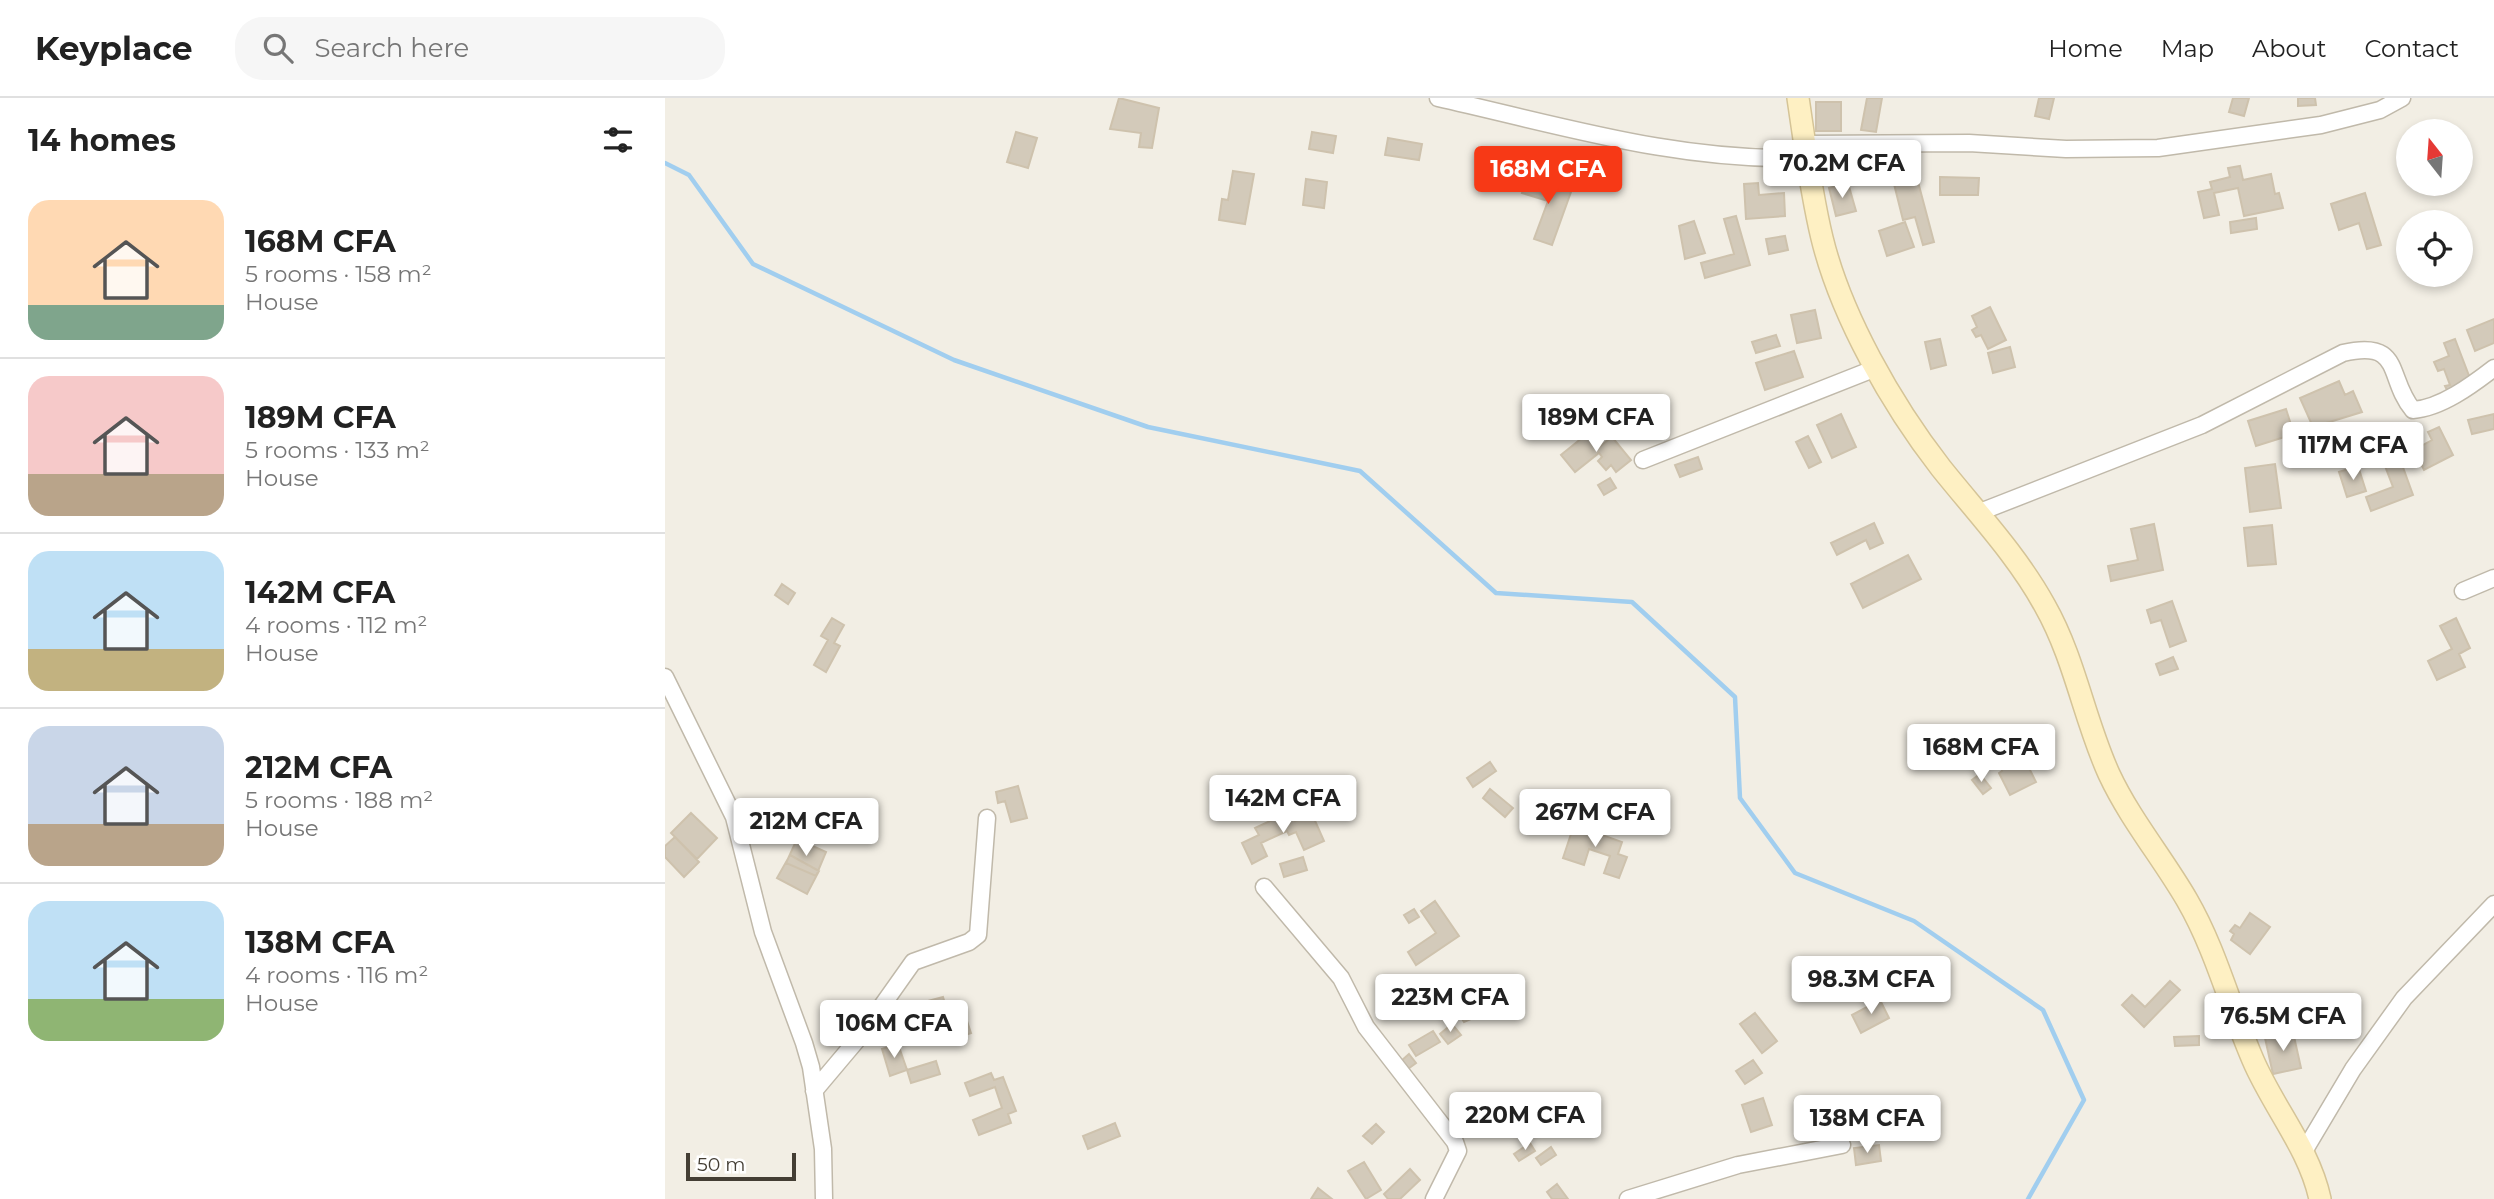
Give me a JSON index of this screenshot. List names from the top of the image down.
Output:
{
  "scale_bar": "50 m",
  "north": "top",
  "page": {
    "header": "Keyplace",
    "search": "Search here",
    "nav": [
      "Home",
      "Map",
      "About",
      "Contact"
    ],
    "heading": "14 homes",
    "price": [
      "70.2M CFA",
      "168M CFA",
      "189M CFA",
      "117M CFA",
      "168M CFA",
      "142M CFA",
      "267M CFA",
      "212M CFA",
      "98.3M CFA",
      "223M CFA",
      "76.5M CFA",
      "106M CFA",
      "220M CFA",
      "138M CFA"
    ],
    "list": [
      {
        "name": "168M CFA",
        "note": "5 rooms · 158 m² · House"
      },
      {
        "name": "189M CFA",
        "note": "5 rooms · 133 m² · House"
      },
      {
        "name": "142M CFA",
        "note": "4 rooms · 112 m² · House"
      },
      {
        "name": "212M CFA",
        "note": "5 rooms · 188 m² · House"
      },
      {
        "name": "138M CFA",
        "note": "4 rooms · 116 m² · House"
      }
    ],
    "scale": "50 m"
  }
}
